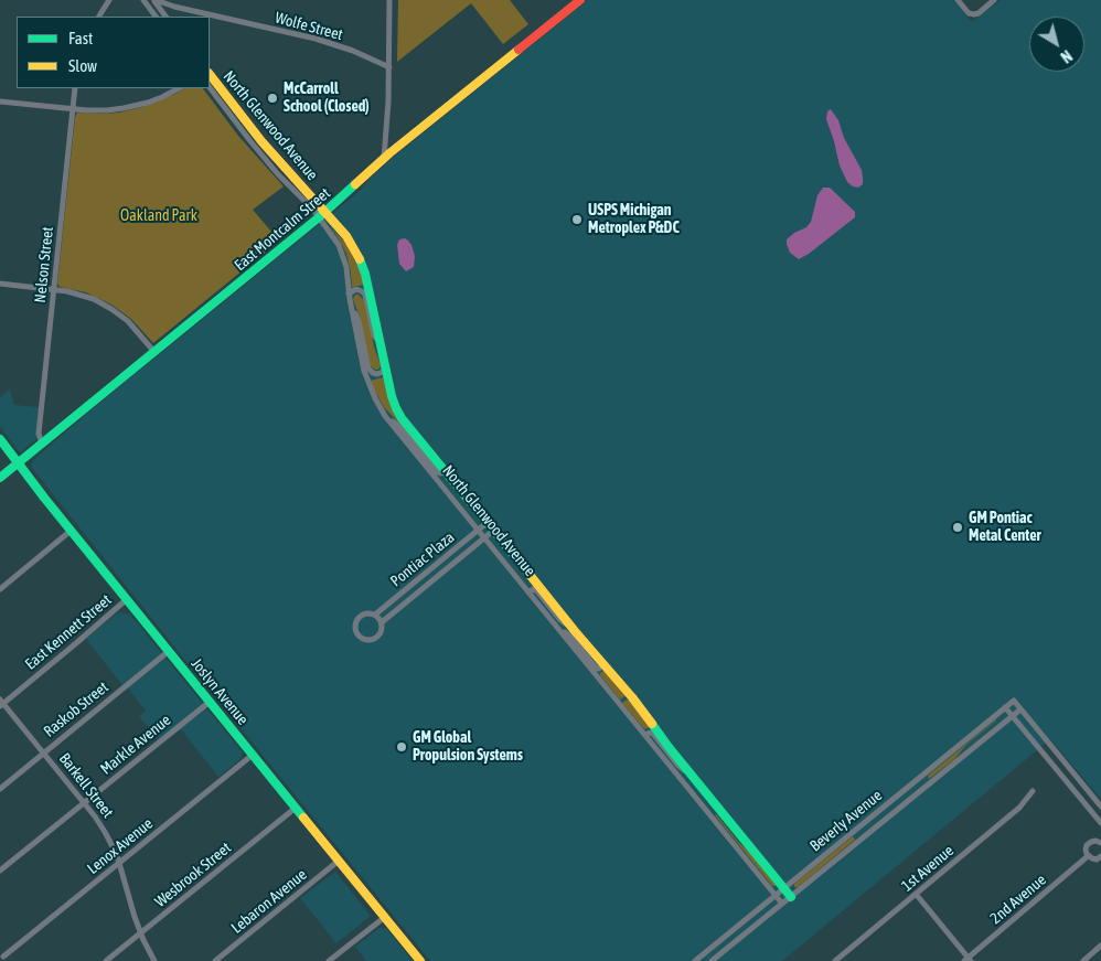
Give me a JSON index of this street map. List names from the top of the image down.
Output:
{
  "streets": {
    "main road": ["North Glenwood Avenue", "East Montcalm Street", "Joslyn Avenue"],
    "street": [
      "Wolfe Street",
      "Nelson Street",
      "Pontiac Plaza",
      "East Kennett Street",
      "Raskob Street",
      "Markle Avenue",
      "Barkell Street",
      "Beverly Avenue",
      "Lenox Avenue",
      "1st Avenue",
      "Wesbrook Street",
      "2nd Avenue",
      "Lebaron Avenue"
    ]
  },
  "crossings": [
    ["North Glenwood Avenue", "East Montcalm Street"],
    ["North Glenwood Avenue", "Pontiac Plaza"],
    ["North Glenwood Avenue", "Beverly Avenue"],
    ["East Montcalm Street", "Nelson Street"],
    ["East Montcalm Street", "Joslyn Avenue"],
    ["East Kennett Street", "Joslyn Avenue"],
    ["East Kennett Street", "Barkell Street"],
    ["Joslyn Avenue", "Raskob Street"],
    ["Joslyn Avenue", "Markle Avenue"],
    ["Joslyn Avenue", "Lenox Avenue"],
    ["Joslyn Avenue", "Wesbrook Street"],
    ["Joslyn Avenue", "Lebaron Avenue"],
    ["Raskob Street", "Barkell Street"],
    ["Markle Avenue", "Barkell Street"],
    ["Barkell Street", "Lenox Avenue"],
    ["Barkell Street", "Wesbrook Street"]
  ],
  "parks": ["Oakland Park"],
  "places": [
    "McCarroll School (Closed)",
    "USPS Michigan Metroplex P&DC",
    "GM Pontiac Metal Center",
    "GM Global Propulsion Systems"
  ],
  "legend": ["Fast", "Slow"],
  "north": "bottom right"
}
